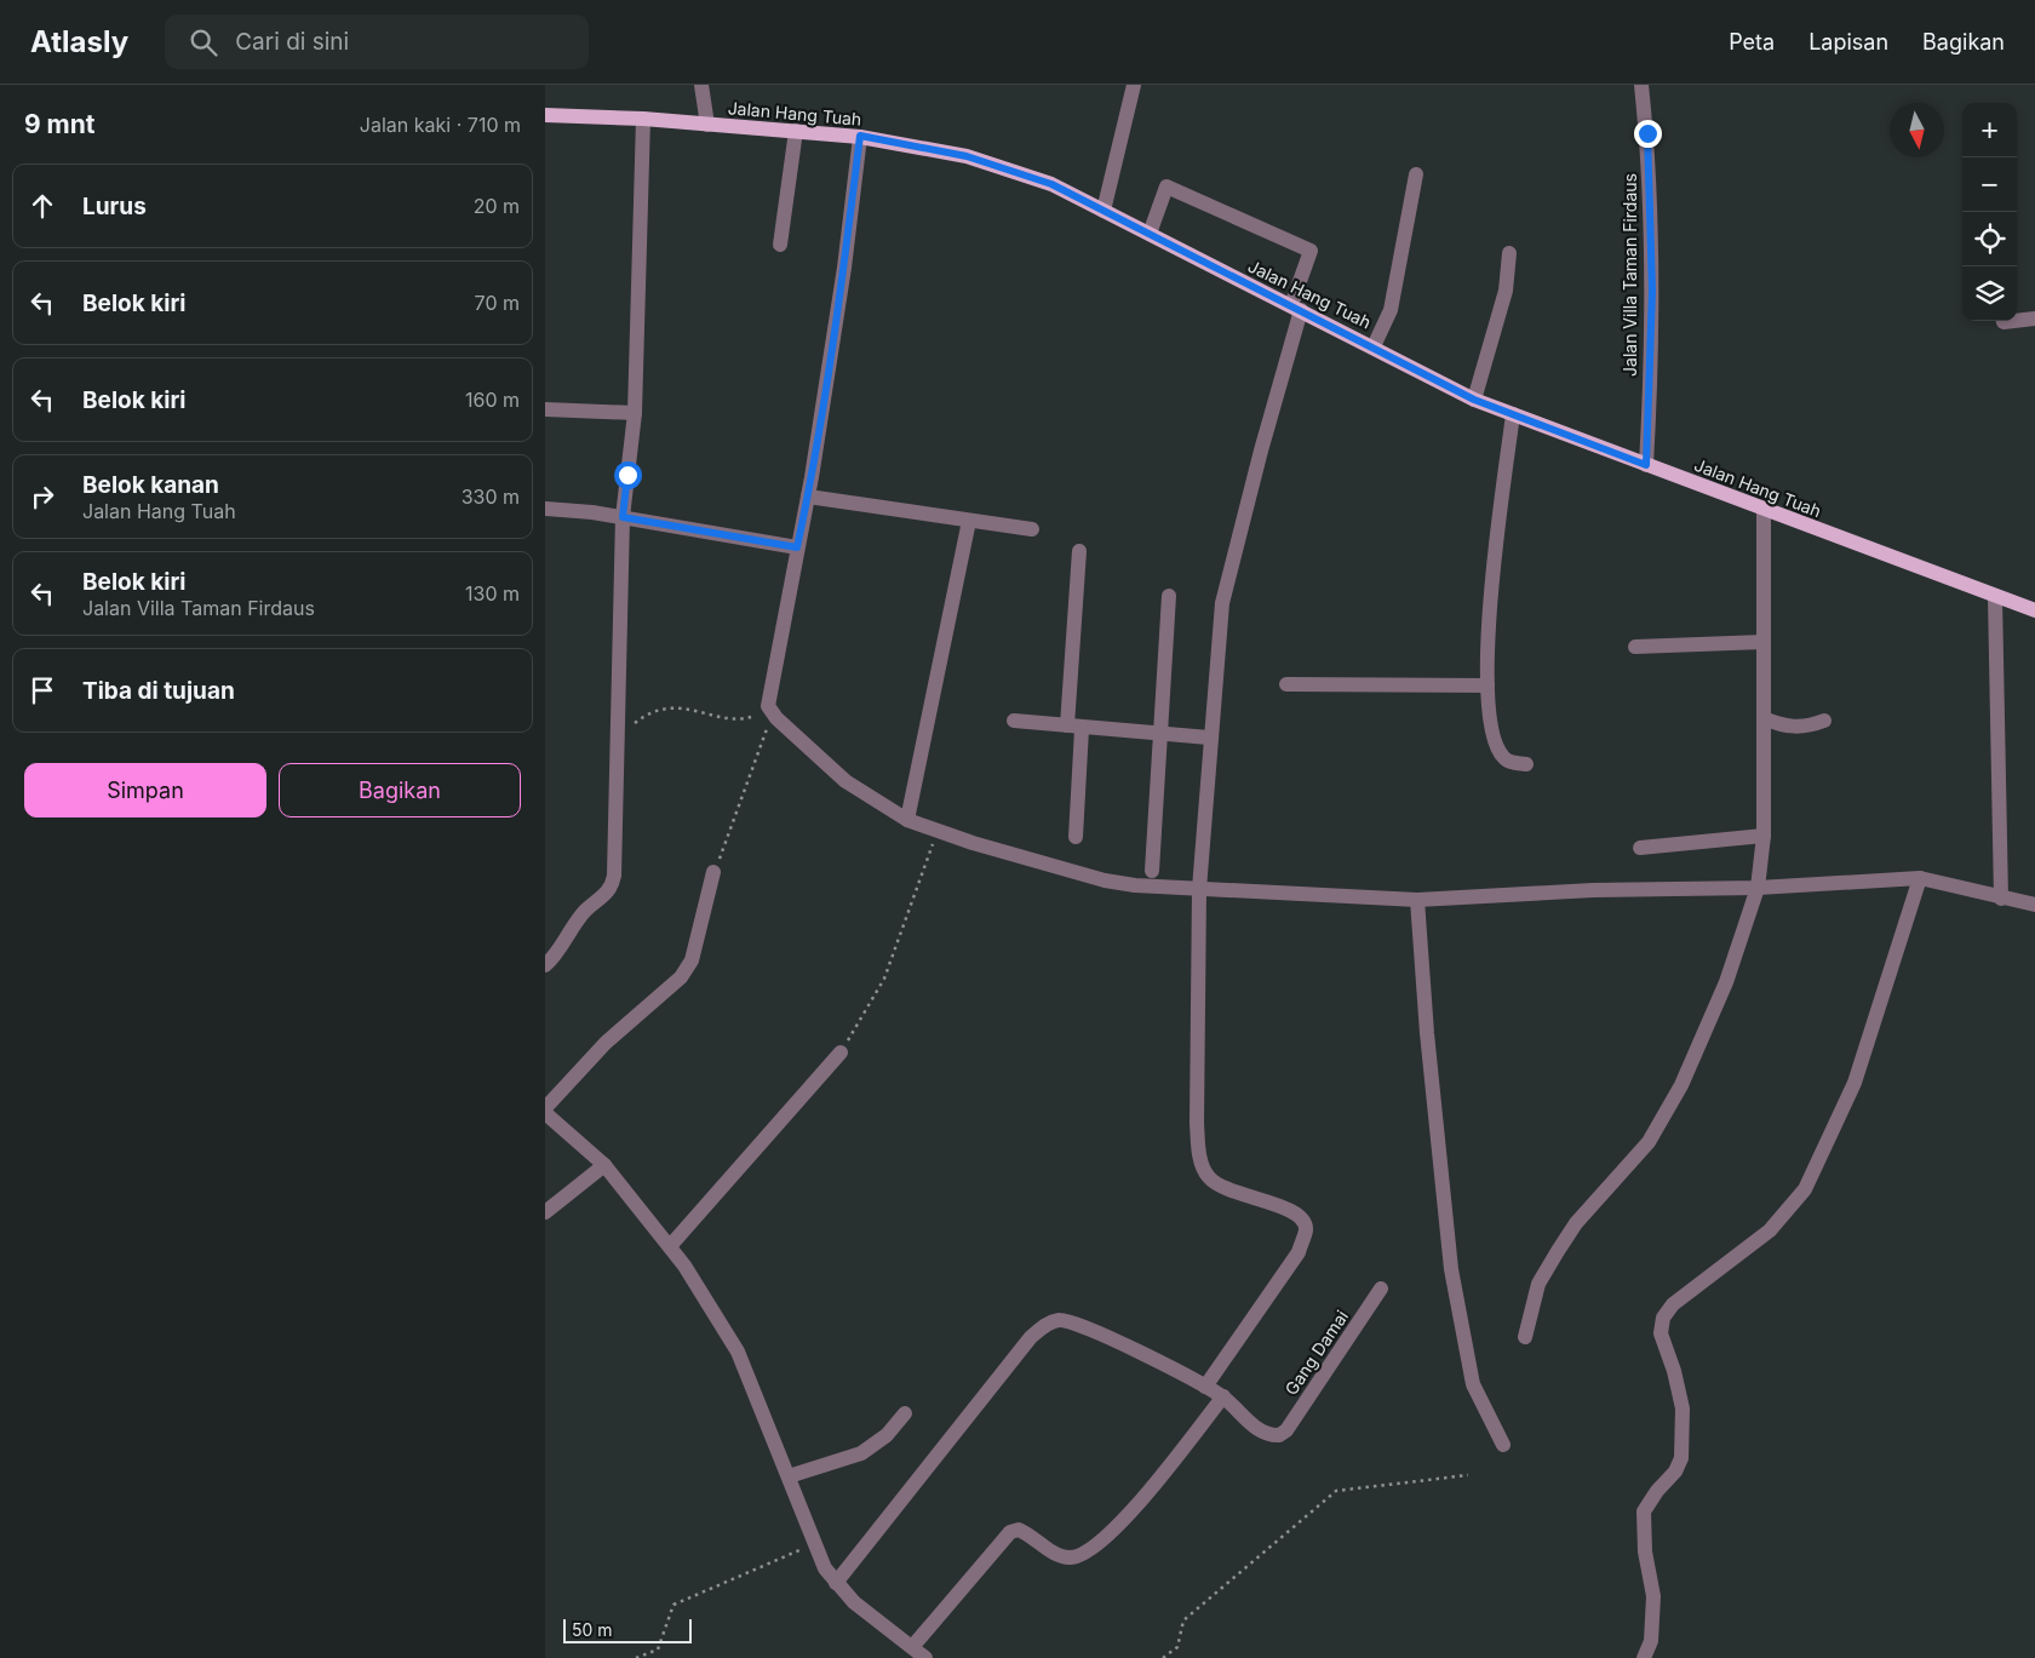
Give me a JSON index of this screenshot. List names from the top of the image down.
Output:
{
  "streets": {
    "main road": ["Jalan Hang Tuah"],
    "street": ["Jalan Villa Taman Firdaus", "Gang Damai"]
  },
  "crossings": [
    ["Jalan Hang Tuah", "Jalan Villa Taman Firdaus"]
  ],
  "scale_bar": "50 m",
  "north": "bottom",
  "page": {
    "header": "Atlasly",
    "search": "Cari di sini",
    "nav": ["Peta", "Lapisan", "Bagikan"],
    "heading": ["9 mnt", "Jalan kaki · 710 m"],
    "map_buttons": ["+", "−"],
    "list": [
      ["Lurus", "20 m"],
      ["Belok kiri", "70 m"],
      ["Belok kiri", "160 m"],
      ["Belok kanan", "Jalan Hang Tuah", "330 m"],
      ["Belok kiri", "Jalan Villa Taman Firdaus", "130 m"],
      "Tiba di tujuan"
    ],
    "buttons": ["Simpan", "Bagikan"],
    "scale": "50 m"
  }
}
